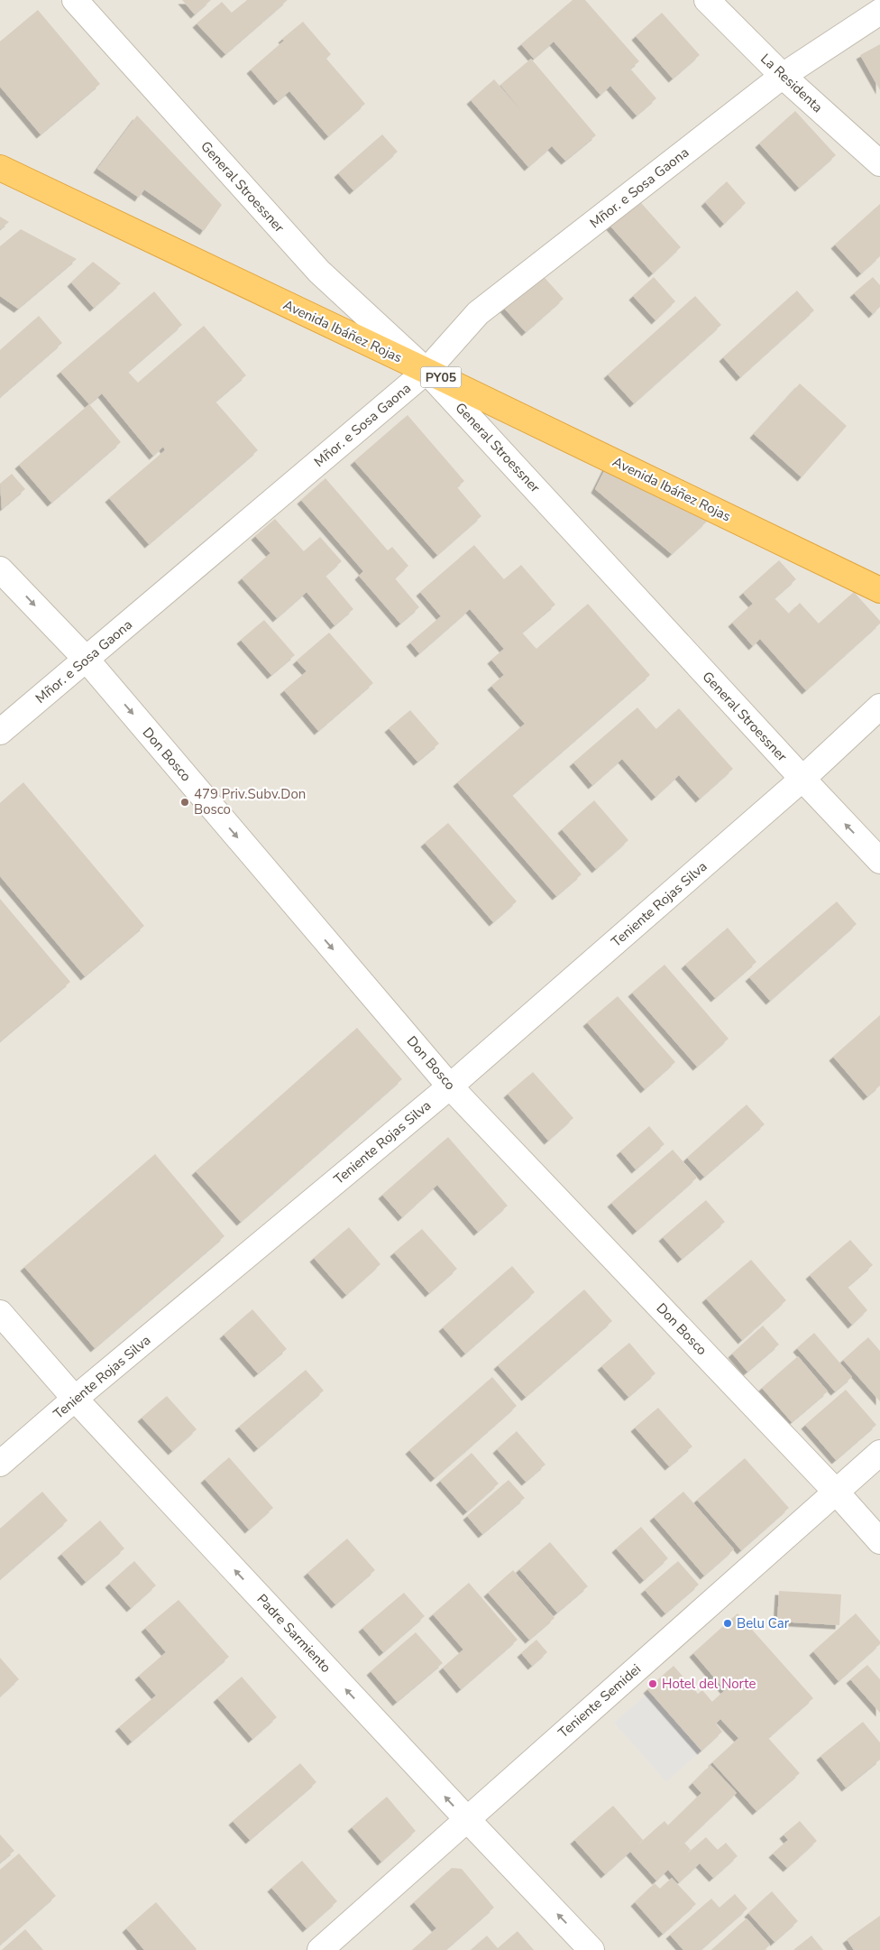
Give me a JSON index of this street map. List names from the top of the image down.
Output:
{
  "streets": {
    "highway": ["Avenida Ibáñez Rojas", "PY05"],
    "street": [
      "La Residenta",
      "General Stroessner",
      "Mñor. e Sosa Gaona",
      "Don Bosco",
      "Teniente Rojas Silva",
      "Padre Sarmiento",
      "Teniente Semidei"
    ]
  },
  "crossings": [
    ["La Residenta", "Mñor. e Sosa Gaona"],
    ["General Stroessner", "Mñor. e Sosa Gaona"],
    ["General Stroessner", "Avenida Ibáñez Rojas"],
    ["General Stroessner", "Teniente Rojas Silva"],
    ["Mñor. e Sosa Gaona", "Avenida Ibáñez Rojas"],
    ["Mñor. e Sosa Gaona", "Don Bosco"],
    ["Don Bosco", "Teniente Rojas Silva"],
    ["Don Bosco", "Teniente Semidei"],
    ["Teniente Rojas Silva", "Padre Sarmiento"],
    ["Padre Sarmiento", "Teniente Semidei"]
  ],
  "one_way": ["Don Bosco", "Padre Sarmiento"],
  "places": ["479 Priv.Subv.Don Bosco", "Belu Car", "Hotel del Norte"]
}
